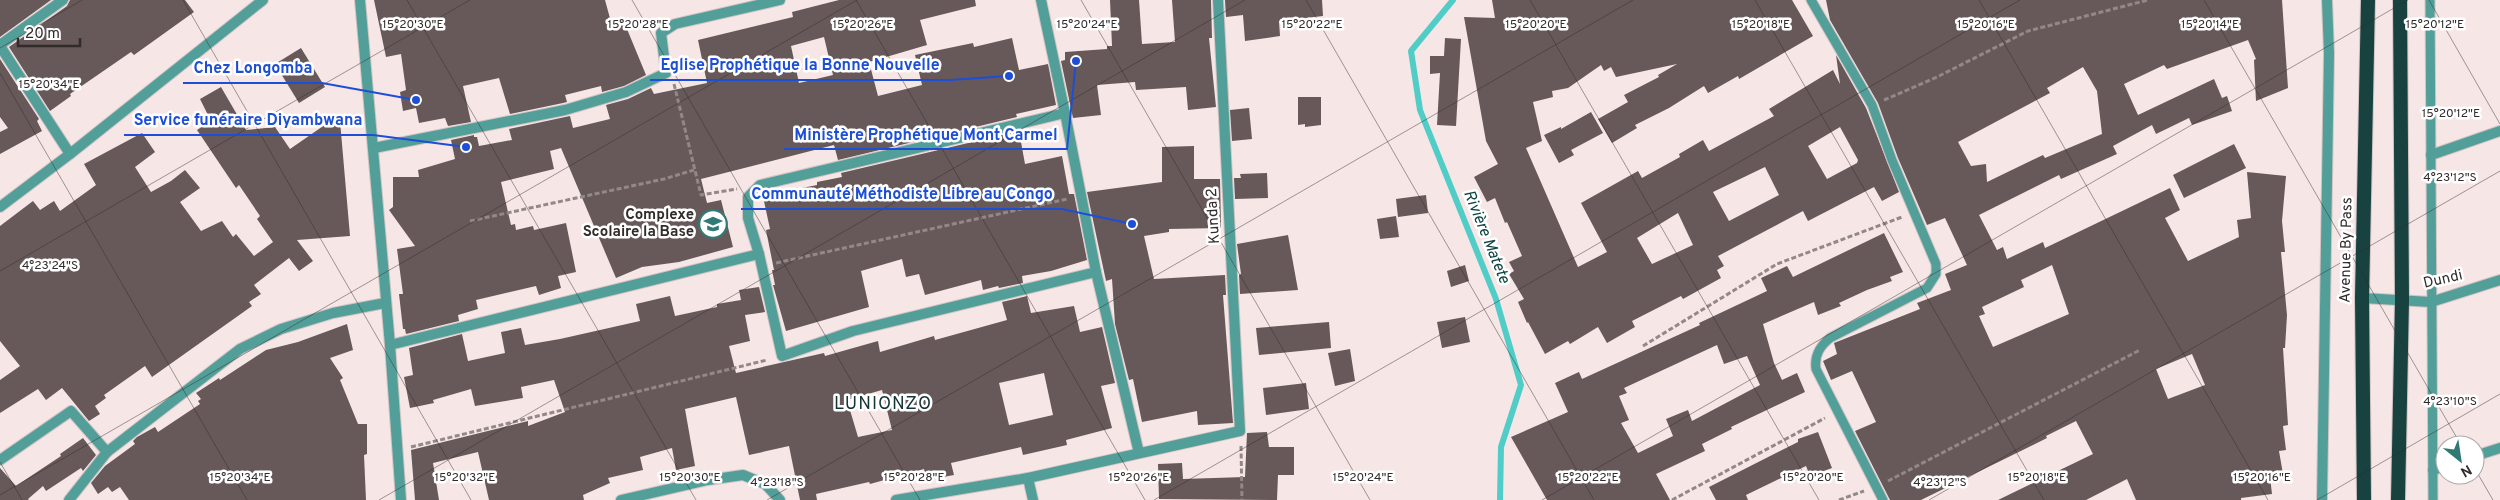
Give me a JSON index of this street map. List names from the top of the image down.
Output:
{
  "streets": {
    "highway": ["Avenue By Pass"],
    "street": ["Kunda 2", "Dundi"]
  },
  "crossings": [
    ["Avenue By Pass", "Dundi"]
  ],
  "districts": ["LUNIONZO"],
  "water": ["Rivière Matete"],
  "places": {
    "other": [
      "Ministère Prophétique Mont Carmel",
      "Eglise Prophétique la Bonne Nouvelle",
      "Chez Longomba",
      "Service funéraire Diyambwana",
      "Communauté Méthodiste Libre au Congo"
    ],
    "school or university": ["Complexe Scolaire la Base"]
  },
  "scale_bar": "20 m",
  "north": "bottom right",
  "coordinates": [
    "15°20'30\"E",
    "15°20'28\"E",
    "15°20'26\"E",
    "15°20'24\"E",
    "15°20'22\"E",
    "15°20'20\"E",
    "15°20'18\"E",
    "15°20'16\"E",
    "15°20'14\"E",
    "15°20'12\"E",
    "15°20'34\"E",
    "4°23'12\"S",
    "4°23'24\"S",
    "4°23'10\"S",
    "15°20'32\"E",
    "4°23'18\"S"
  ]
}
